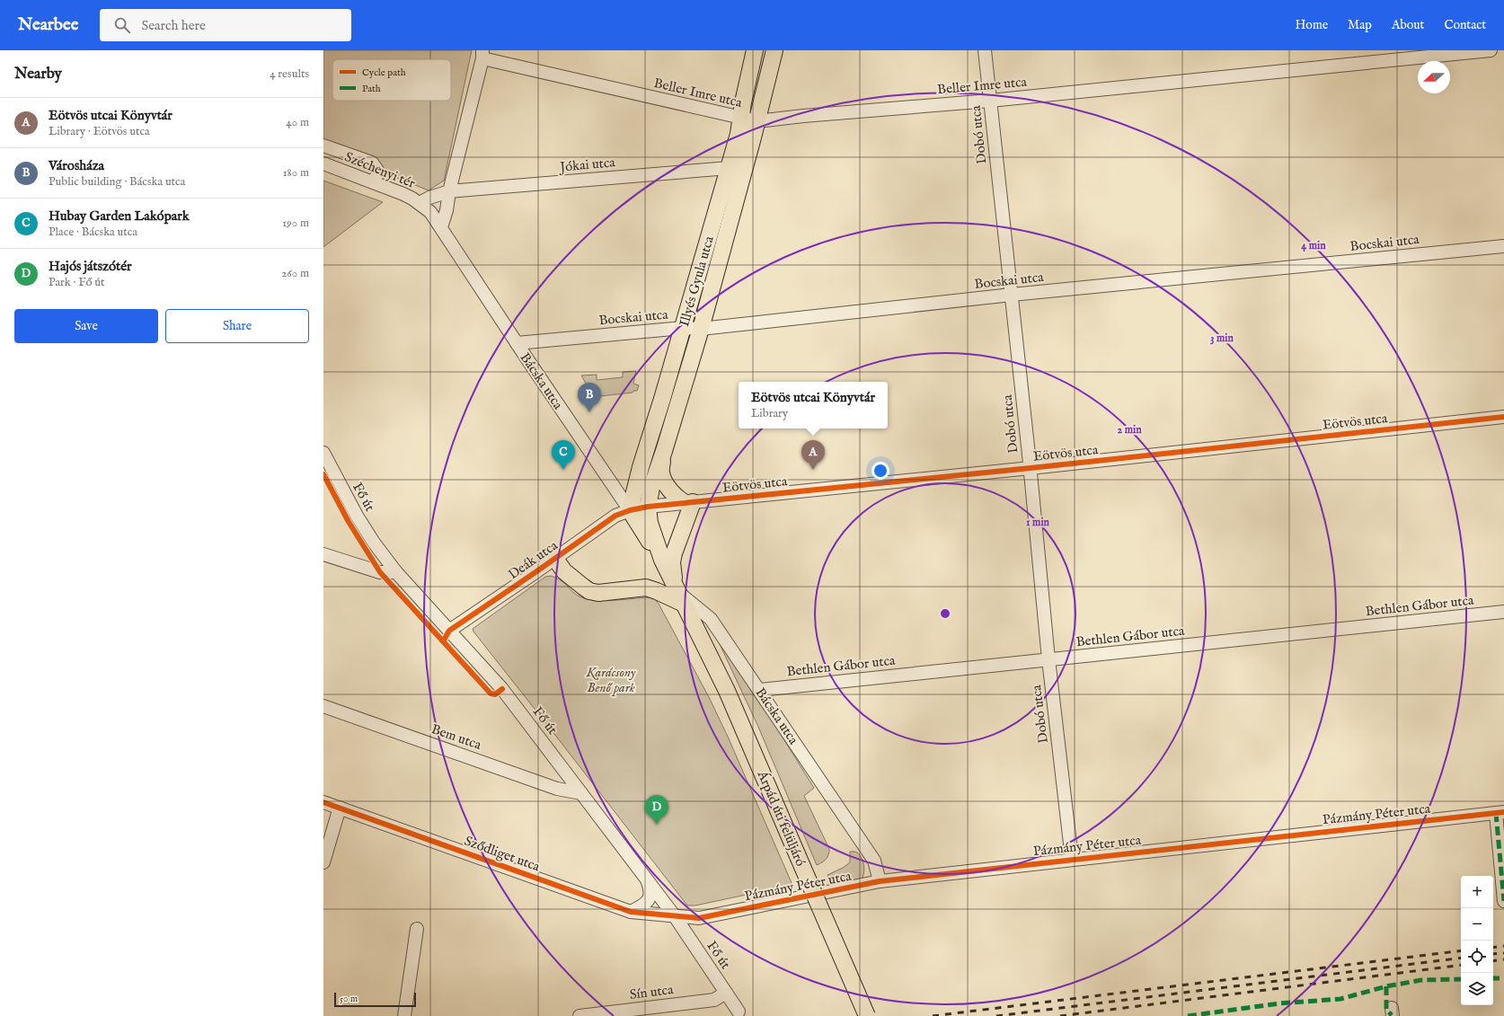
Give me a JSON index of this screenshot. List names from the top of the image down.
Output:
{
  "streets": {
    "main road": ["Illyés Gyula utca", "Bácska utca", "Árpád úti felüljáró"],
    "street": [
      "Beller Imre utca",
      "Dobó utca",
      "Jókai utca",
      "Széchenyi tér",
      "Bocskai utca",
      "Eötvös utca",
      "Fő út",
      "Deák utca",
      "Bethlen Gábor utca",
      "Bem utca",
      "Pázmány Péter utca",
      "Sződliget utca",
      "Sín utca"
    ]
  },
  "crossings": [
    ["Beller Imre utca", "Dobó utca"],
    ["Beller Imre utca", "Illyés Gyula utca"],
    ["Dobó utca", "Bocskai utca"],
    ["Dobó utca", "Eötvös utca"],
    ["Dobó utca", "Bethlen Gábor utca"],
    ["Dobó utca", "Pázmány Péter utca"],
    ["Jókai utca", "Széchenyi tér"],
    ["Jókai utca", "Illyés Gyula utca"],
    ["Széchenyi tér", "Bácska utca"],
    ["Bocskai utca", "Illyés Gyula utca"],
    ["Bocskai utca", "Bácska utca"],
    ["Illyés Gyula utca", "Bácska utca"],
    ["Illyés Gyula utca", "Eötvös utca"],
    ["Illyés Gyula utca", "Deák utca"],
    ["Bácska utca", "Eötvös utca"],
    ["Bácska utca", "Deák utca"],
    ["Bácska utca", "Bethlen Gábor utca"],
    ["Bácska utca", "Pázmány Péter utca"],
    ["Bácska utca", "Árpád úti felüljáró"],
    ["Eötvös utca", "Deák utca"],
    ["Fő út", "Deák utca"],
    ["Fő út", "Bem utca"],
    ["Fő út", "Pázmány Péter utca"],
    ["Fő út", "Sződliget utca"],
    ["Fő út", "Sín utca"],
    ["Pázmány Péter utca", "Sződliget utca"]
  ],
  "parks": ["Karácsony Benő park"],
  "legend": ["Cycle path", "Path"],
  "scale_bar": "50 m",
  "north": "left",
  "page": {
    "header": "Nearbee",
    "search": "Search here",
    "nav": [
      "Home",
      "Map",
      "About",
      "Contact"
    ],
    "heading": ["Nearby", "4 results"],
    "list": [
      {
        "mark": "A",
        "name": "Eötvös utcai Könyvtár",
        "note": "Library · Eötvös utca",
        "value": "40 m"
      },
      {
        "mark": "B",
        "name": "Városháza",
        "note": "Public building · Bácska utca",
        "value": "180 m"
      },
      {
        "mark": "C",
        "name": "Hubay Garden Lakópark",
        "note": "Place · Bácska utca",
        "value": "190 m"
      },
      {
        "mark": "D",
        "name": "Hajós játszótér",
        "note": "Park · Fő út",
        "value": "260 m"
      }
    ],
    "buttons": ["Save", "Share"],
    "popup": ["Eötvös utcai Könyvtár", "Library"],
    "pins": [
      "B",
      "A",
      "C",
      "D"
    ],
    "map_buttons": ["+", "−"],
    "scale": "50 m"
  },
  "rings": [
    "4 min",
    "3 min",
    "2 min",
    "1 min"
  ]
}
